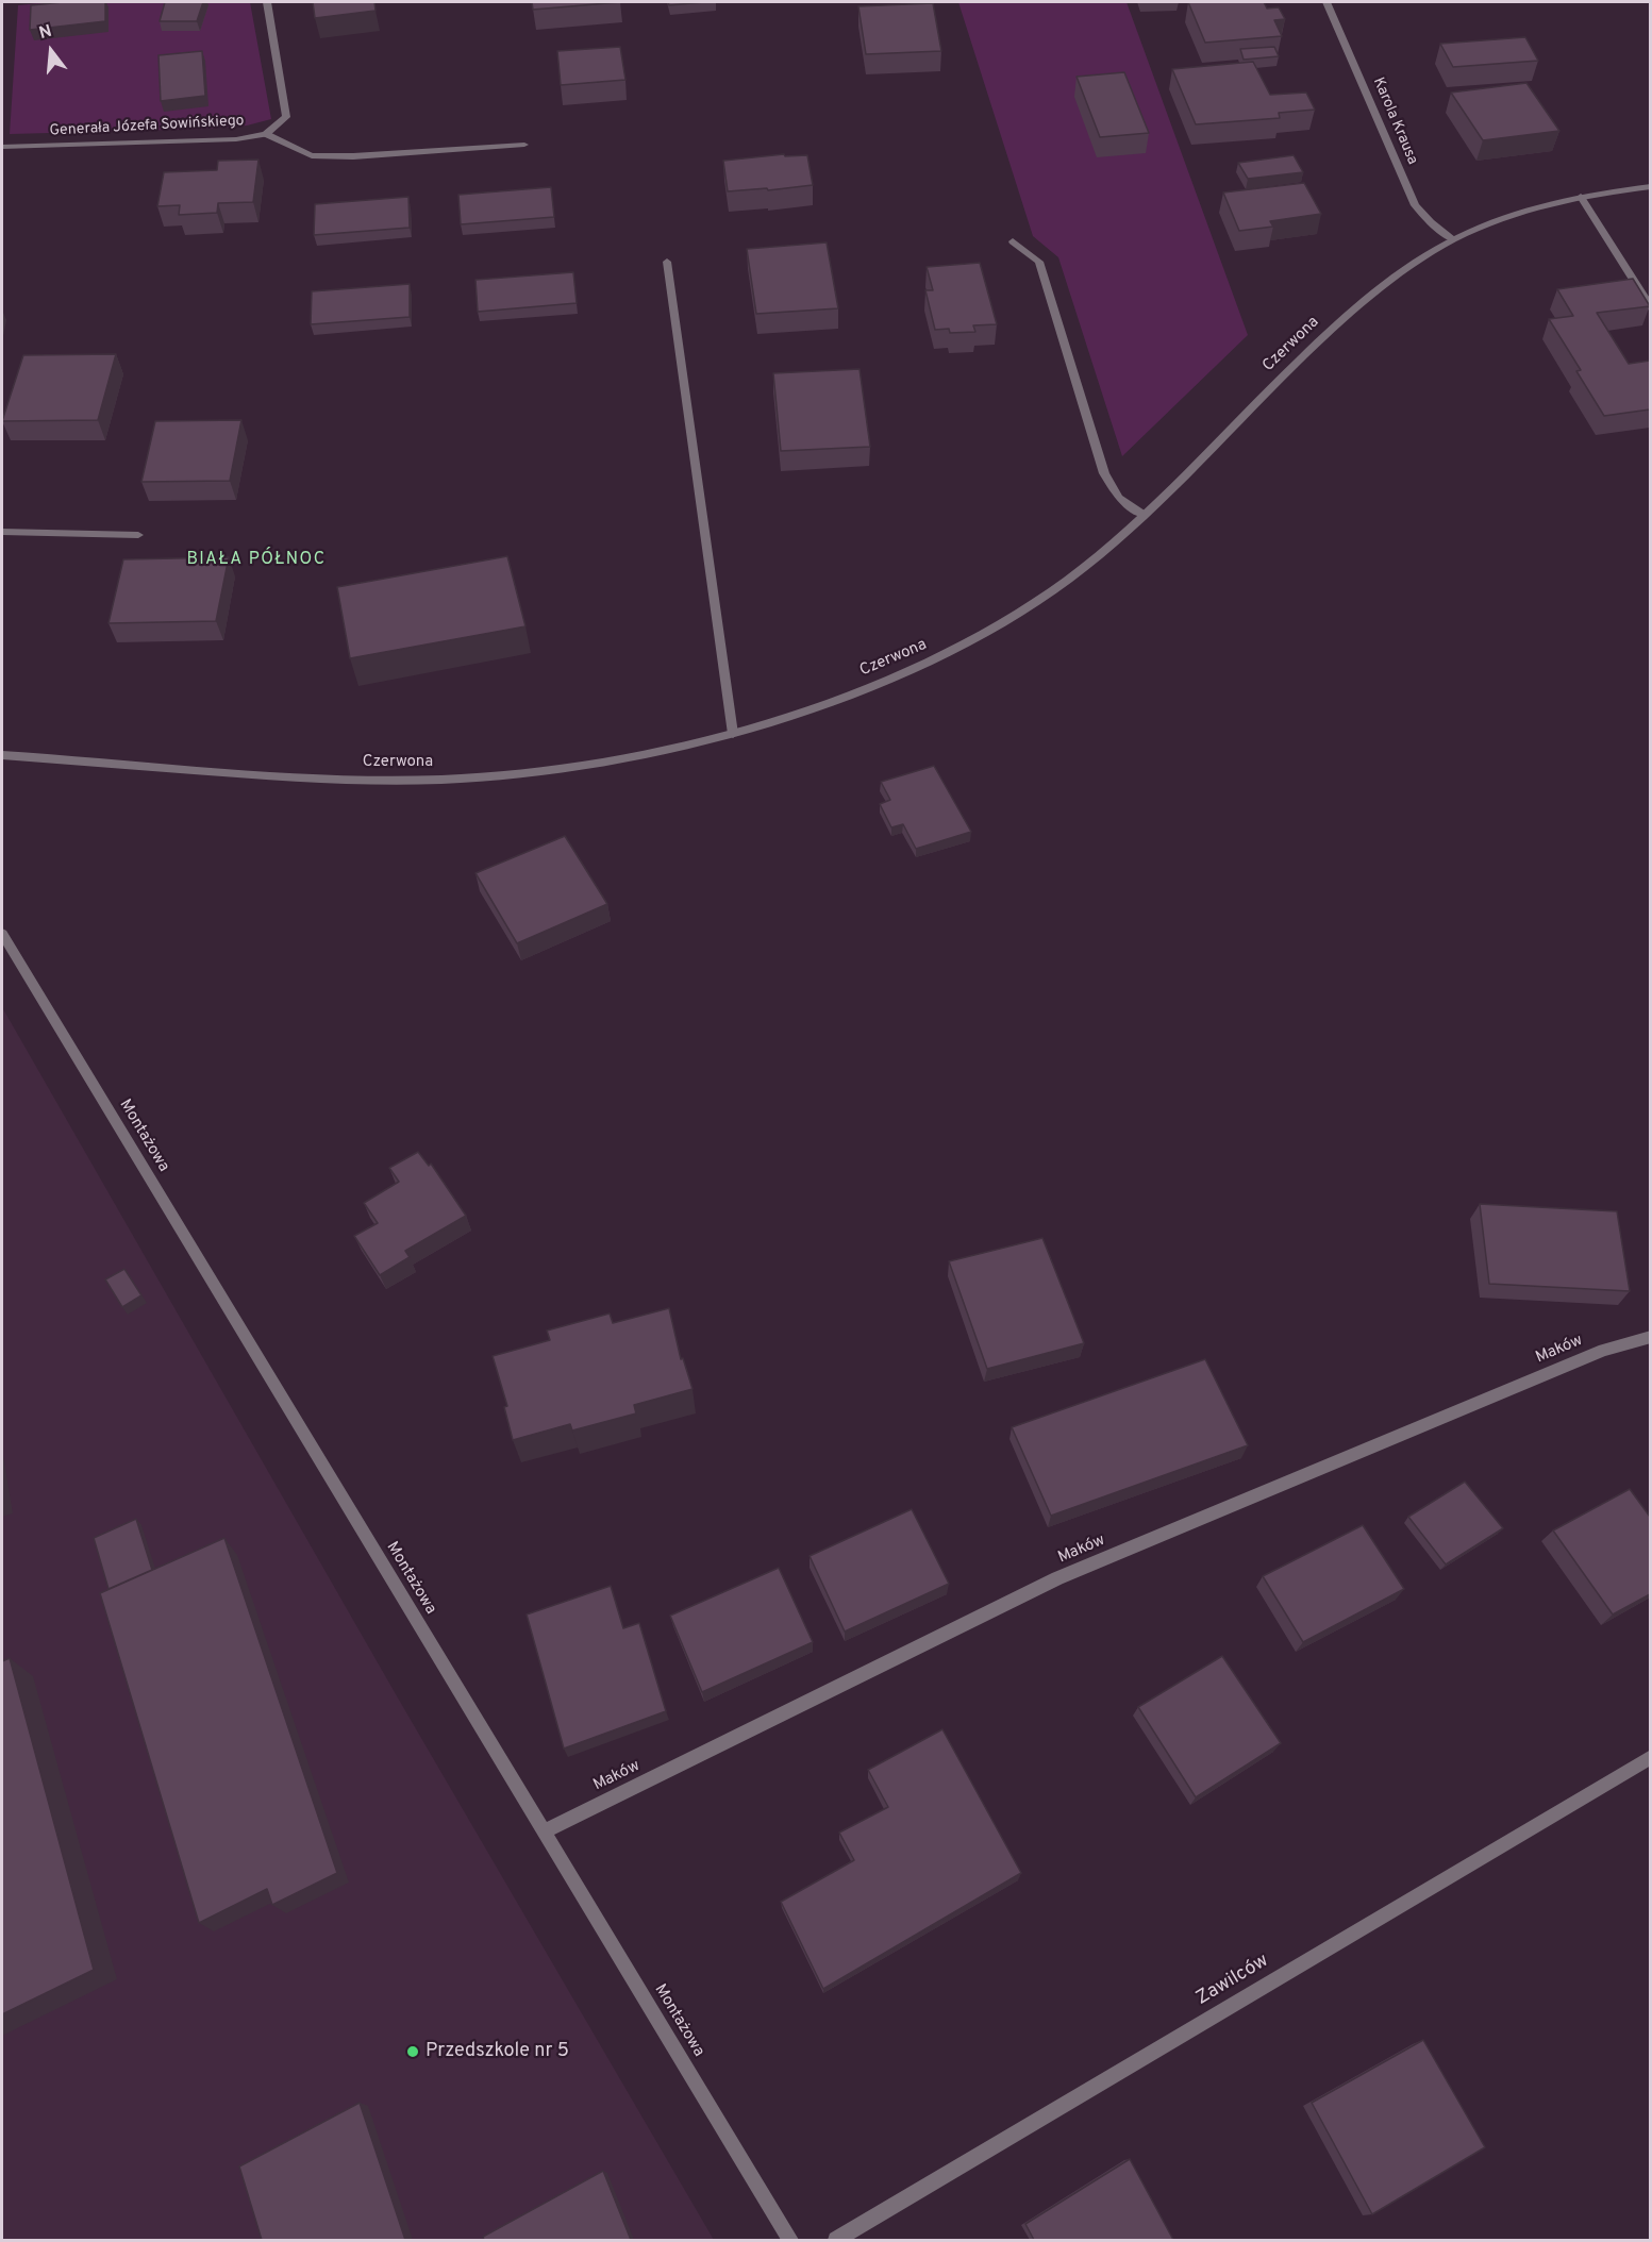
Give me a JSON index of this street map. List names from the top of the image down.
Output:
{
  "streets": {
    "street": [
      "Karola Krausa",
      "Generała Józefa Sowińskiego",
      "Czerwona",
      "Montażowa",
      "Maków",
      "Zawilców"
    ]
  },
  "crossings": [
    ["Karola Krausa", "Czerwona"],
    ["Montażowa", "Maków"]
  ],
  "districts": ["BIAŁA PÓŁNOC"],
  "places": ["Przedszkole nr 5"],
  "north": "top"
}
